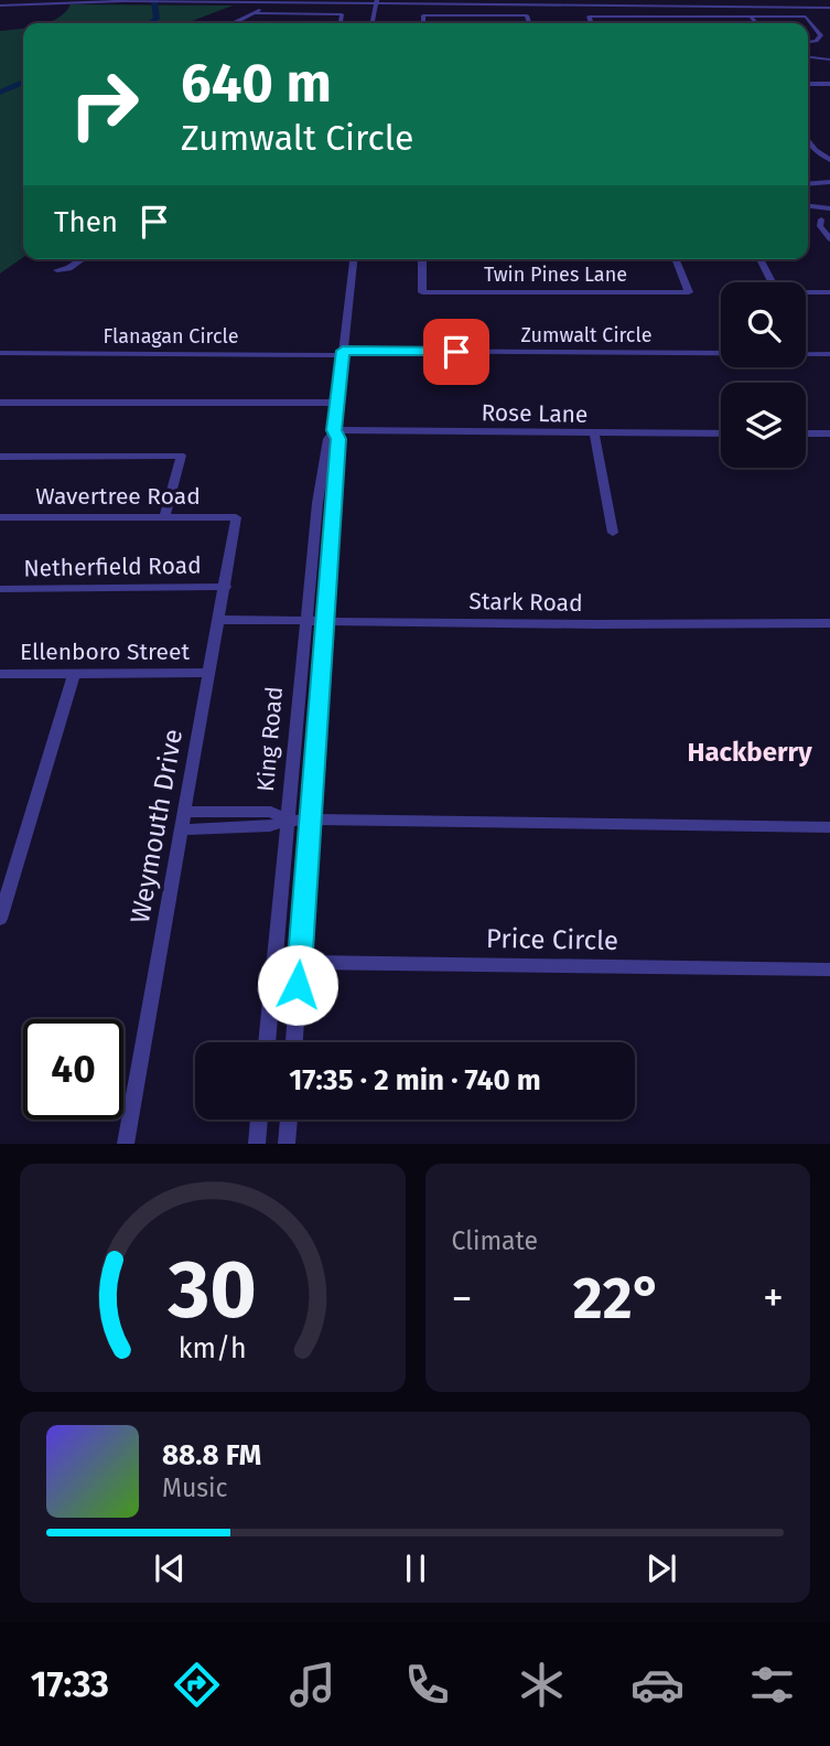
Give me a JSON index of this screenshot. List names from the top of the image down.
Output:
{
  "streets": {
    "street": [
      "Twin Pines Lane",
      "Zumwalt Circle",
      "Flanagan Circle",
      "Rose Lane",
      "Wavertree Road",
      "Netherfield Road",
      "Stark Road",
      "Ellenboro Street",
      "King Road",
      "Weymouth Drive",
      "Price Circle"
    ]
  },
  "crossings": [
    ["Zumwalt Circle", "Flanagan Circle"],
    ["Zumwalt Circle", "King Road"],
    ["Flanagan Circle", "King Road"],
    ["Rose Lane", "King Road"],
    ["Wavertree Road", "Weymouth Drive"],
    ["Netherfield Road", "Weymouth Drive"],
    ["Stark Road", "King Road"],
    ["Stark Road", "Weymouth Drive"],
    ["Ellenboro Street", "Weymouth Drive"],
    ["King Road", "Price Circle"]
  ],
  "districts": ["Hackberry"],
  "page": {
    "turn": ["640 m", "Zumwalt Circle"],
    "then": "Then",
    "limit": "40",
    "trip": "17:35 · 2 min · 740 m",
    "tile": "Climate",
    "heat": ["−", "22°", "+"],
    "song": ["88.8 FM", "Music"],
    "tabs": "17:33",
    "gauge": ["30", "km/h"]
  }
}
